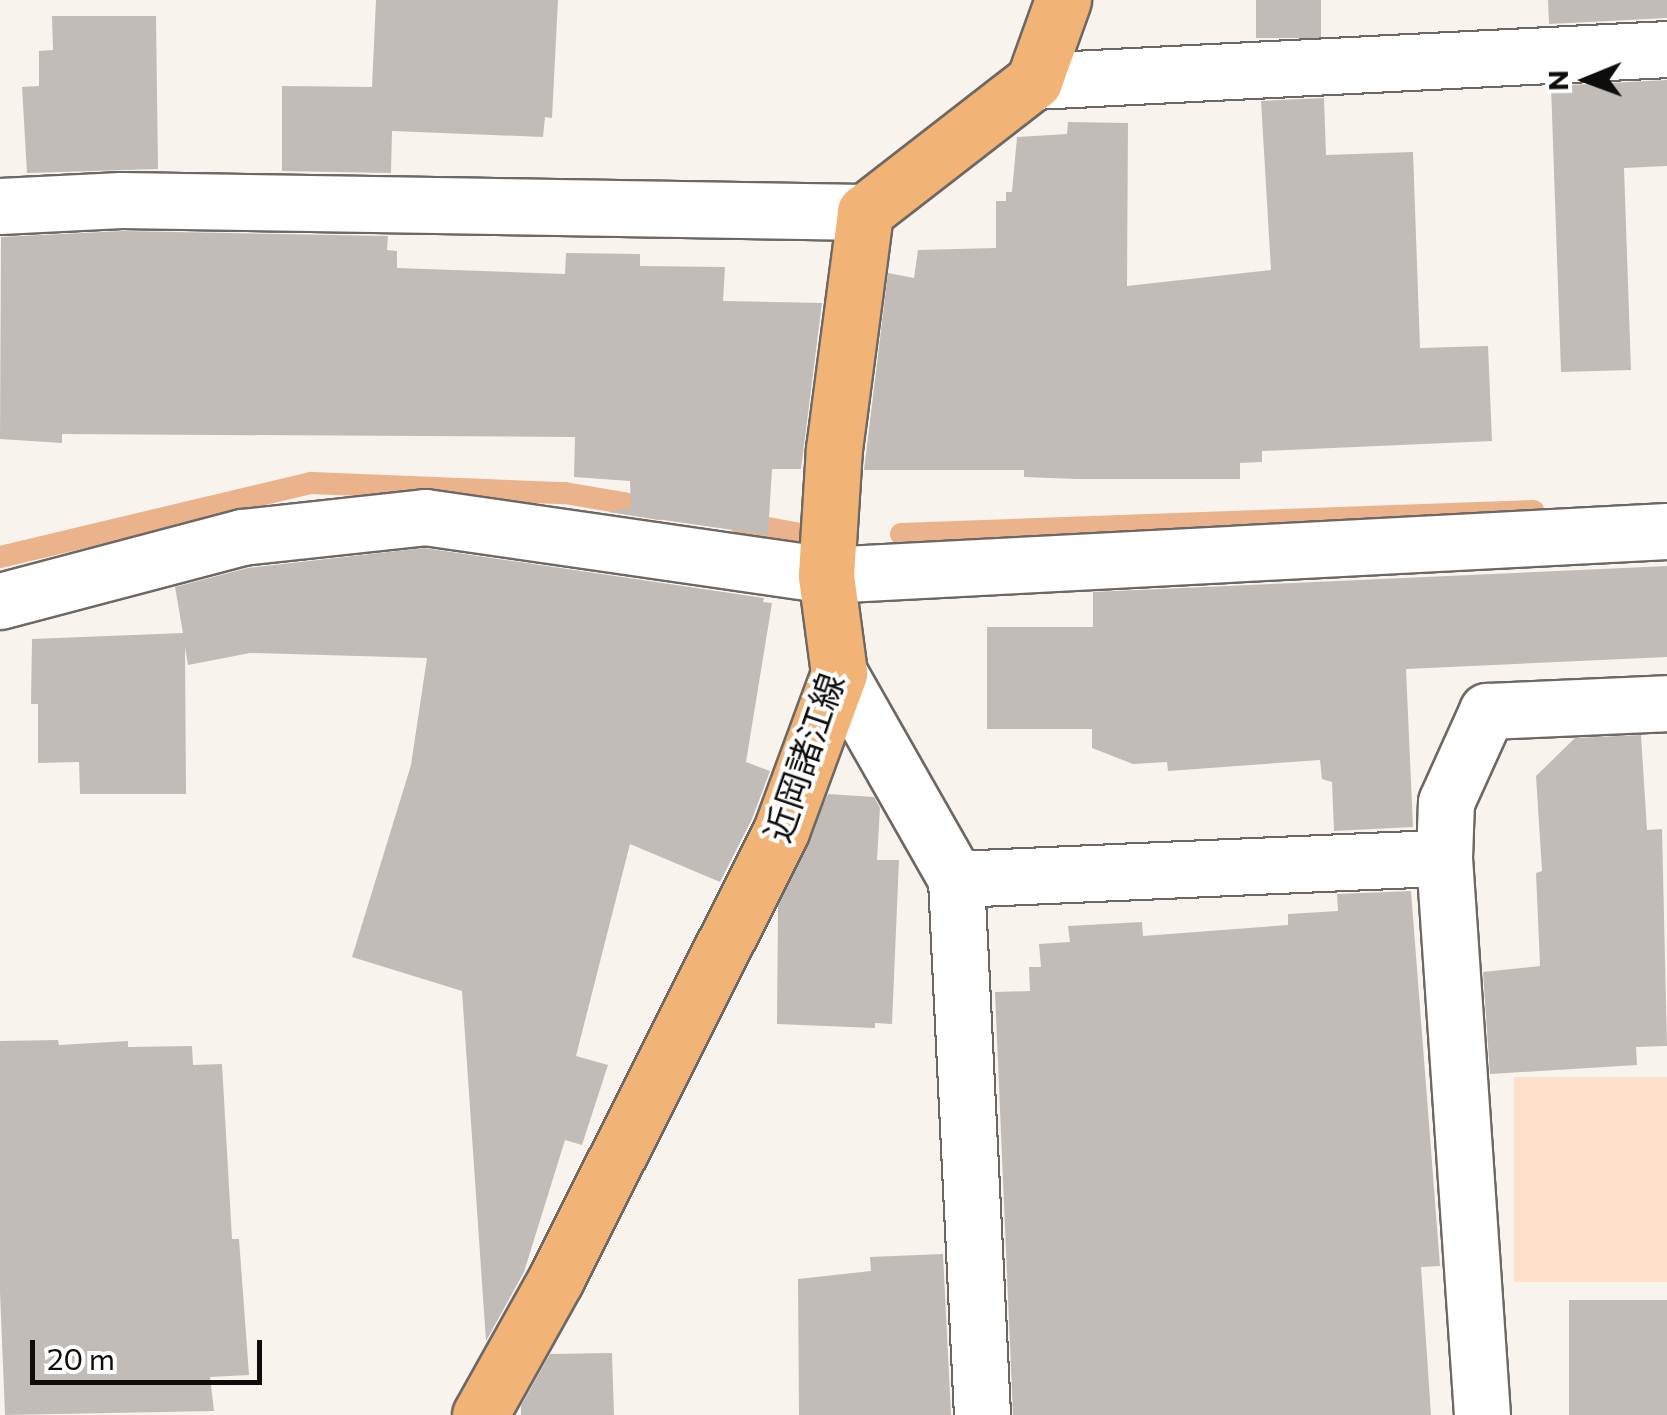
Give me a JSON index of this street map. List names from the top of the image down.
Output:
{
  "streets": {
    "main road": ["近岡諸江線"]
  },
  "scale_bar": "20 m",
  "north": "left"
}
